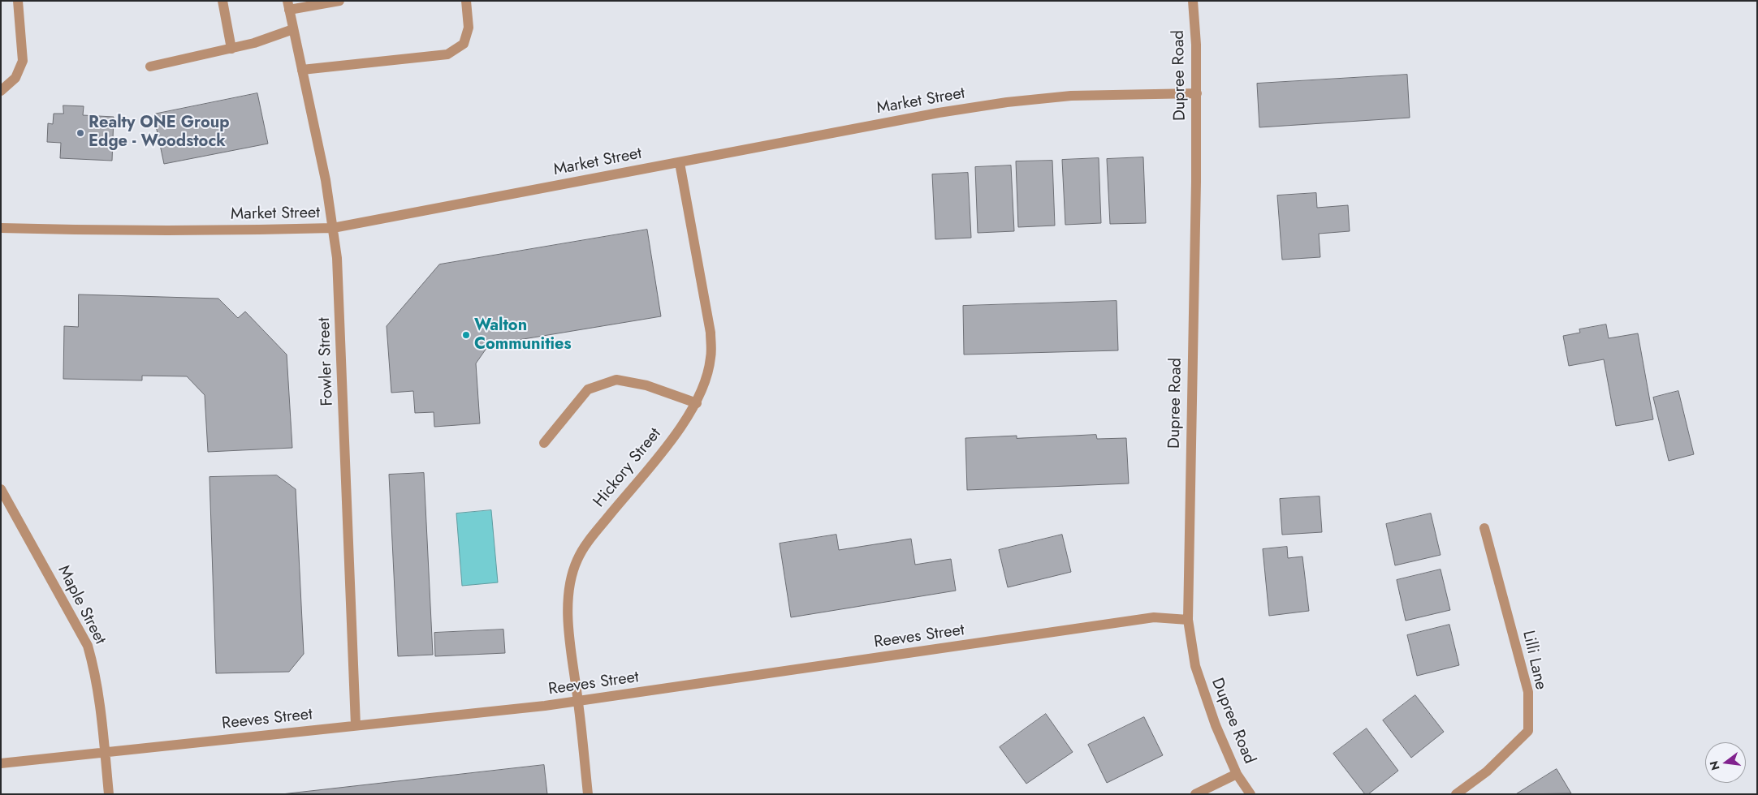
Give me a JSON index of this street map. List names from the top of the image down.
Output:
{
  "streets": {
    "street": [
      "Dupree Road",
      "Market Street",
      "Fowler Street",
      "Hickory Street",
      "Maple Street",
      "Reeves Street",
      "Lilli Lane"
    ]
  },
  "crossings": [
    ["Dupree Road", "Market Street"],
    ["Dupree Road", "Reeves Street"],
    ["Market Street", "Fowler Street"],
    ["Market Street", "Hickory Street"],
    ["Fowler Street", "Reeves Street"],
    ["Hickory Street", "Reeves Street"],
    ["Maple Street", "Reeves Street"]
  ],
  "places": ["Realty ONE Group Edge - Woodstock", "Walton Communities"],
  "north": "left"
}
